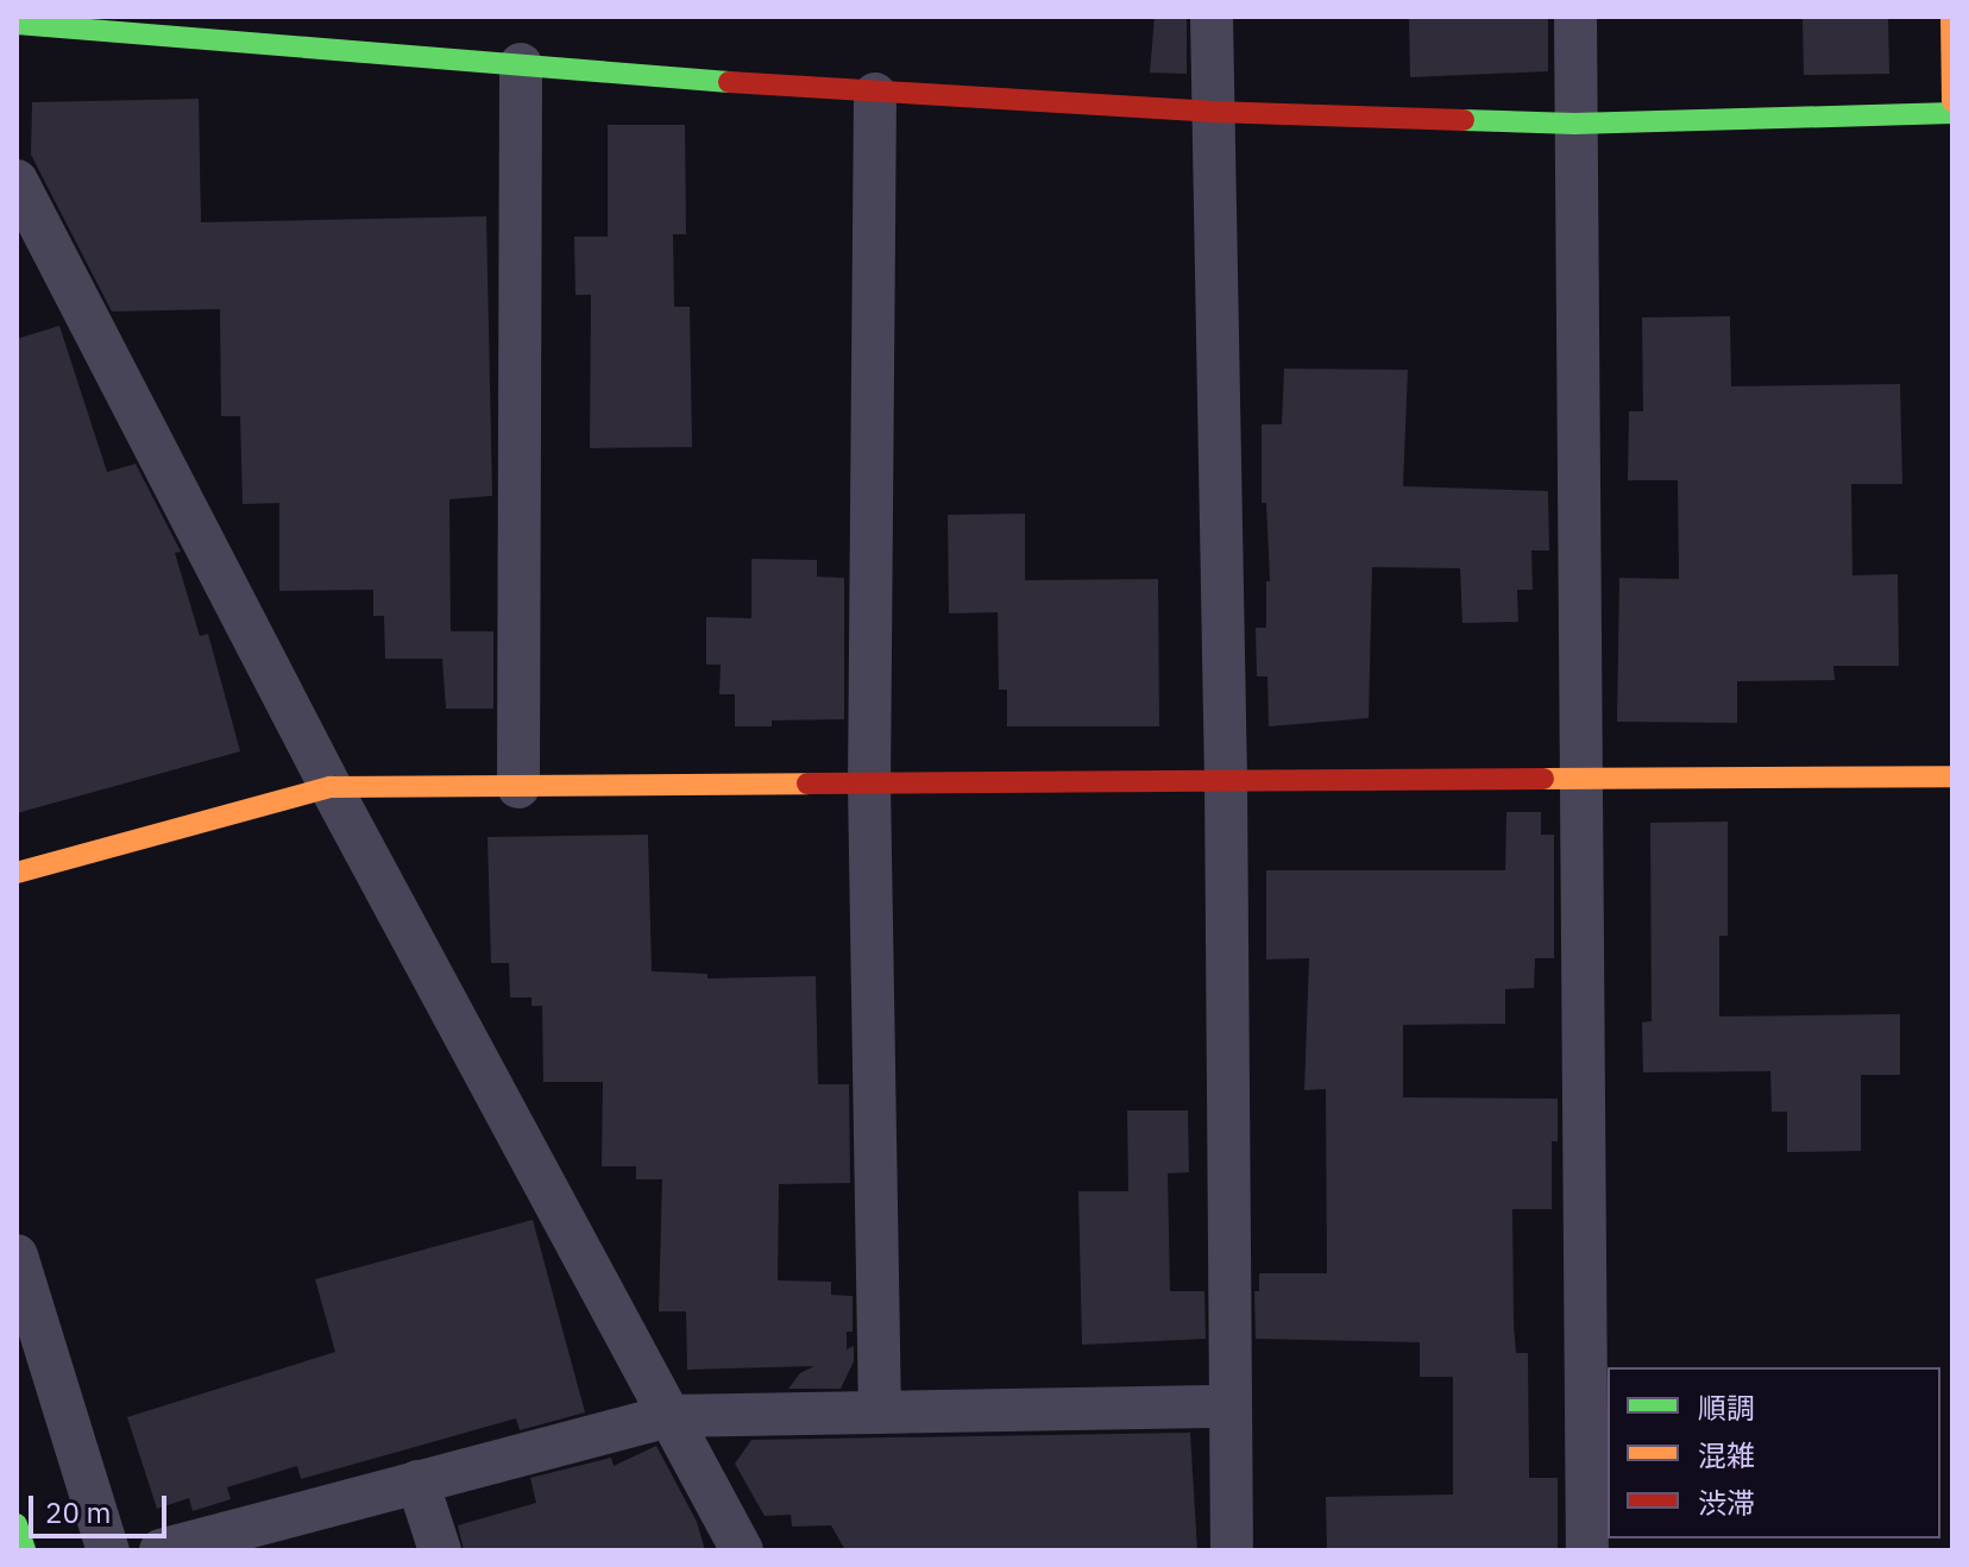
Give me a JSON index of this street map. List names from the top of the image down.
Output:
{
  "legend": ["順調", "混雑", "渋滞"],
  "scale_bar": "20 m"
}
